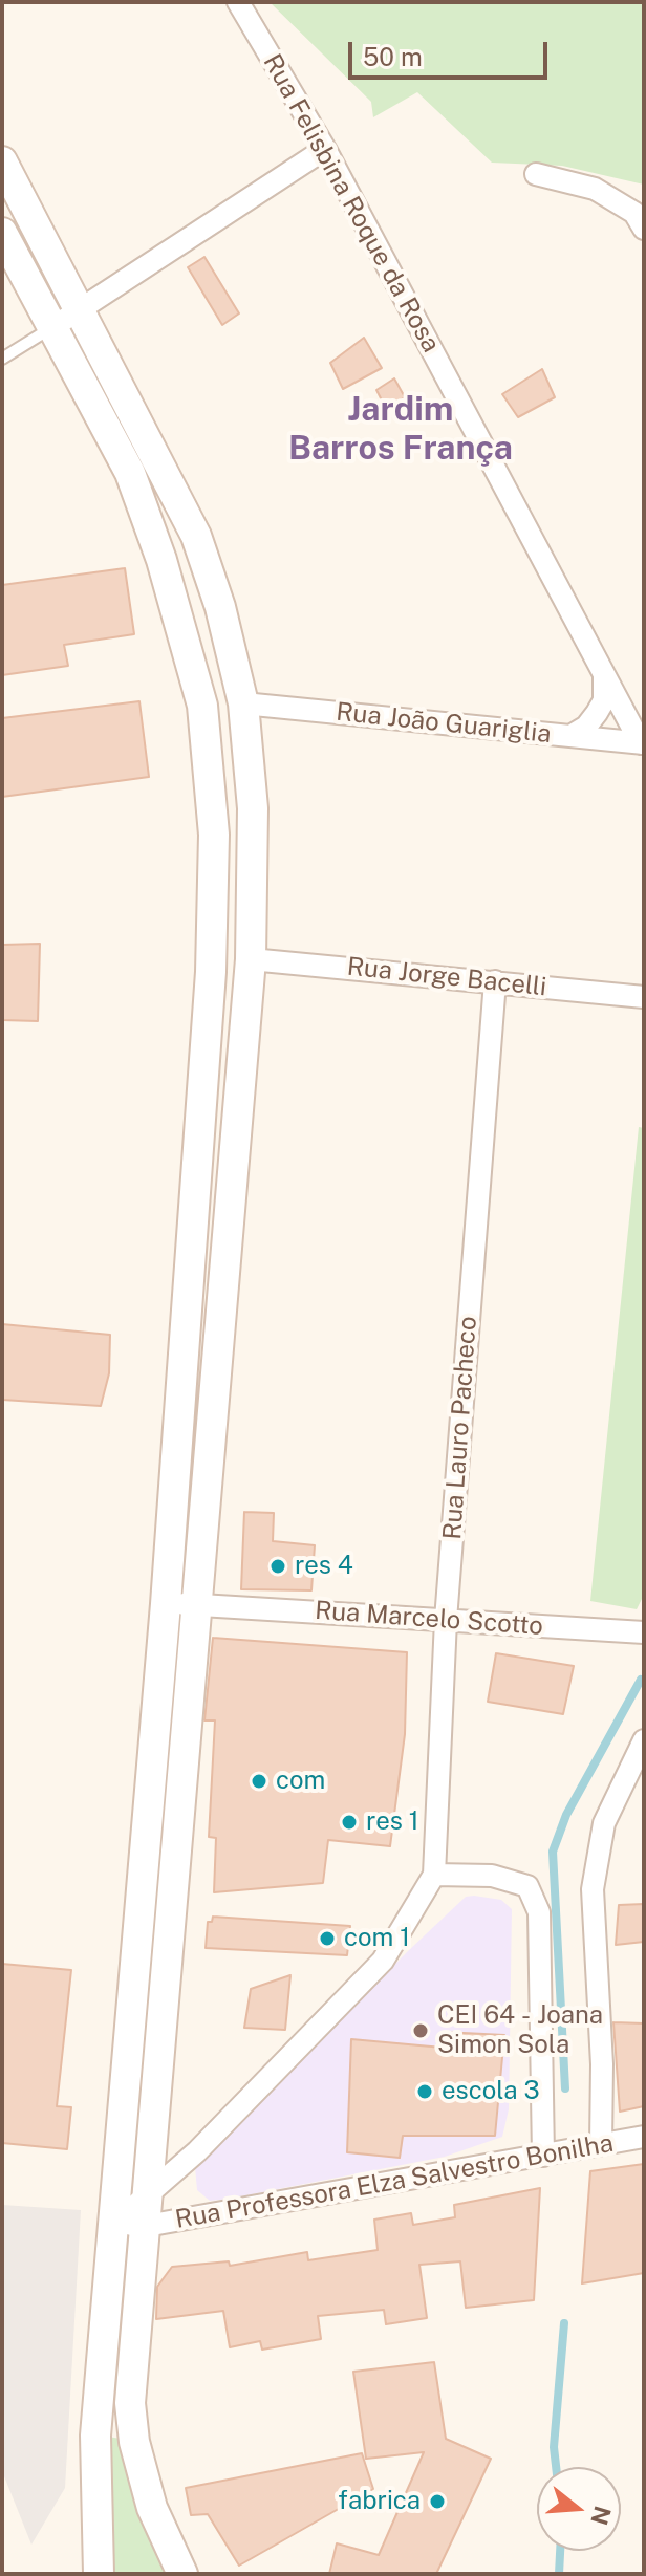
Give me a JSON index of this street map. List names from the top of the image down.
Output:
{
  "streets": {
    "street": [
      "Rua Felisbina Roque da Rosa",
      "Rua João Guariglia",
      "Rua Jorge Bacelli",
      "Rua Lauro Pacheco",
      "Rua Marcelo Scotto",
      "Rua Professora Elza Salvestro Bonilha"
    ]
  },
  "crossings": [
    ["Rua Felisbina Roque da Rosa", "Rua João Guariglia"],
    ["Rua Jorge Bacelli", "Rua Lauro Pacheco"],
    ["Rua Lauro Pacheco", "Rua Marcelo Scotto"]
  ],
  "districts": ["Jardim Barros França"],
  "places": [
    "res 4",
    "com",
    "res 1",
    "com 1",
    "CEI 64 - Joana Simon Sola",
    "escola 3",
    "fabrica"
  ],
  "scale_bar": "50 m",
  "north": "right"
}
